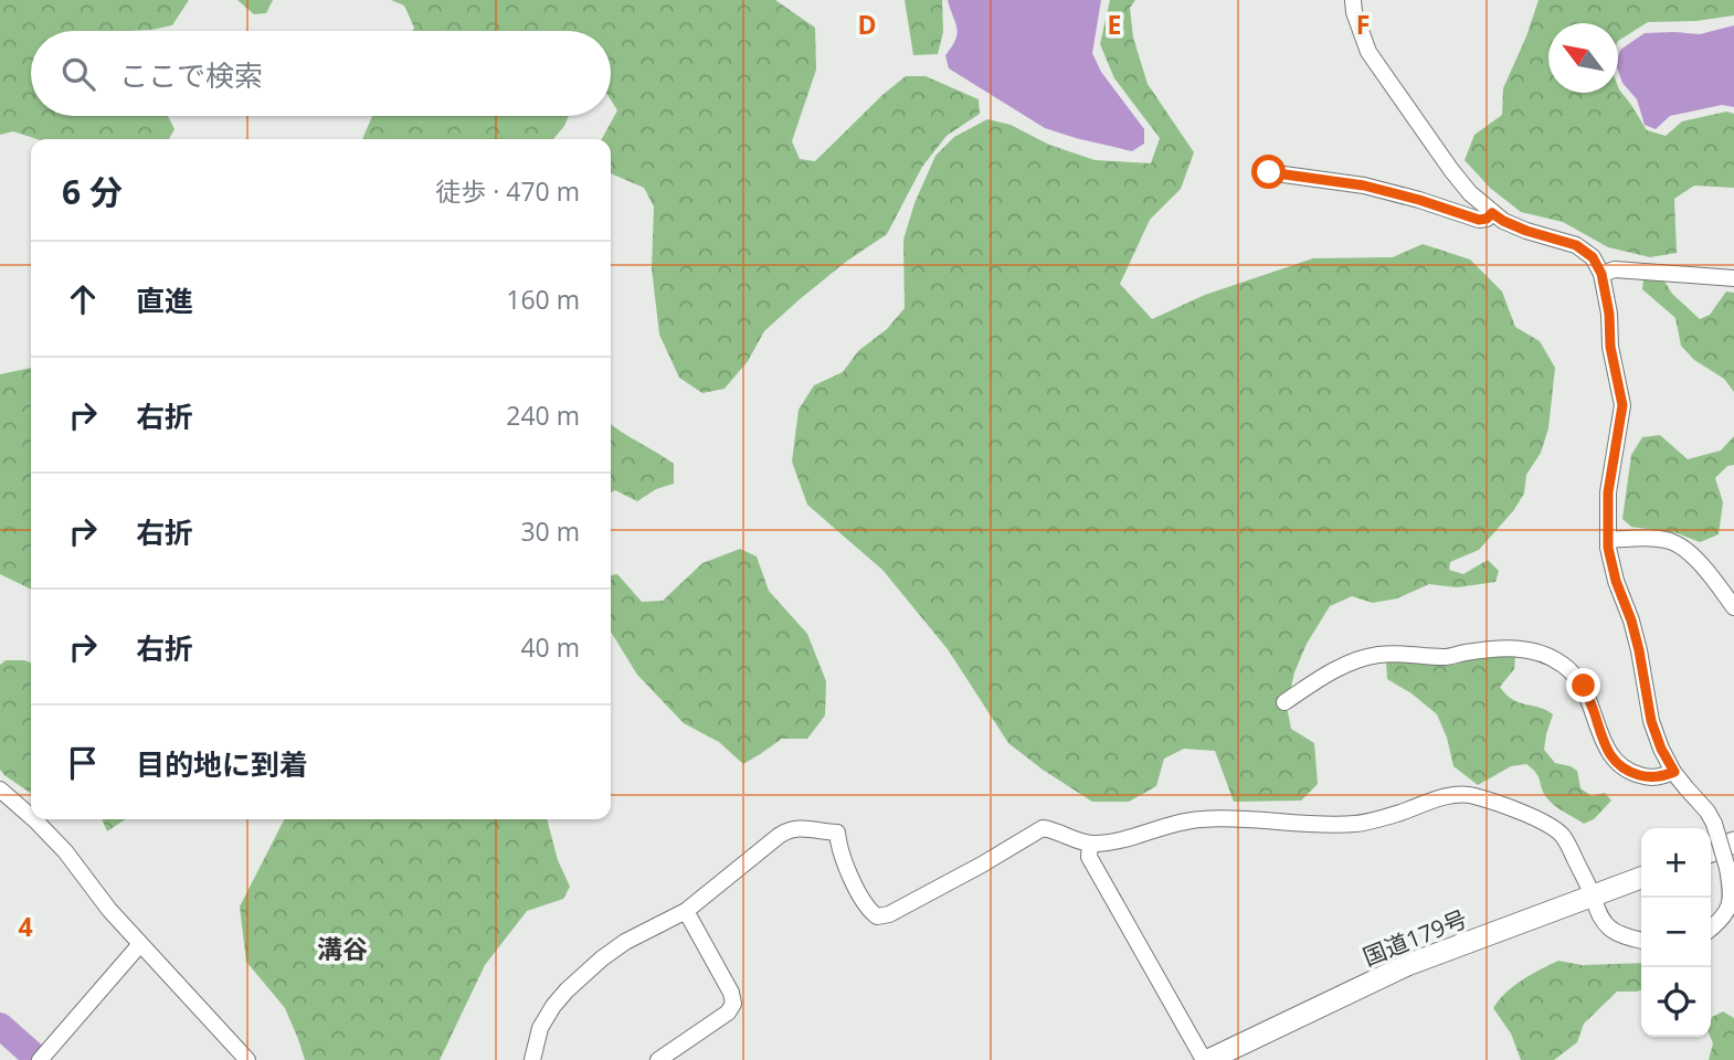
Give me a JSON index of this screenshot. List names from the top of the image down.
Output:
{
  "streets": {
    "highway": ["国道179号"]
  },
  "districts": ["溝谷"],
  "north": "top left",
  "page": {
    "search": "ここで検索",
    "heading": ["6 分", "徒歩 · 470 m"],
    "list": [
      ["直進", "160 m"],
      ["右折", "240 m"],
      ["右折", "30 m"],
      ["右折", "40 m"],
      "目的地に到着"
    ],
    "map_buttons": ["+", "−"]
  },
  "grid": {
    "columns": ["D", "E", "F"],
    "rows": ["4"]
  }
}
